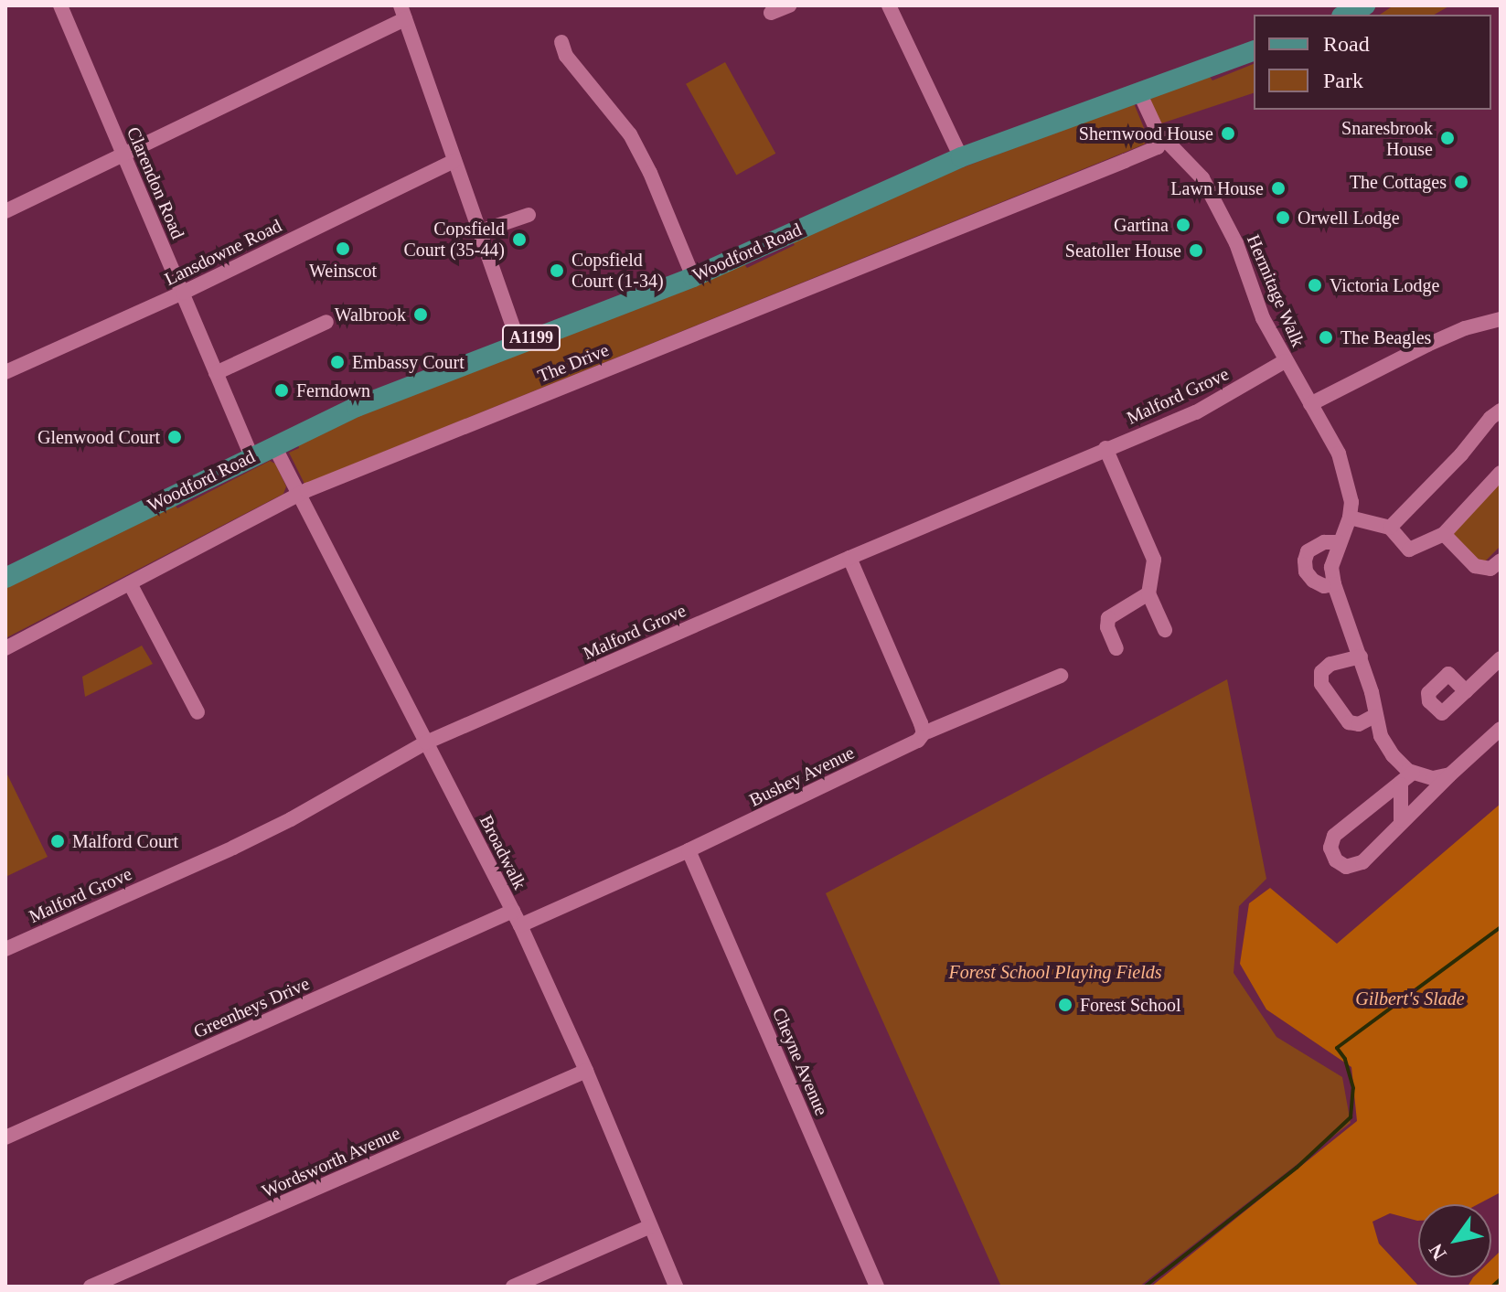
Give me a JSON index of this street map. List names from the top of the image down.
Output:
{
  "streets": {
    "main road": ["Woodford Road", "A1199"],
    "street": [
      "Clarendon Road",
      "Lansdowne Road",
      "Hermitage Walk",
      "The Drive",
      "Malford Grove",
      "Bushey Avenue",
      "Broadwalk",
      "Greenheys Drive",
      "Cheyne Avenue",
      "Wordsworth Avenue"
    ]
  },
  "crossings": [
    ["Clarendon Road", "Lansdowne Road"],
    ["Clarendon Road", "Woodford Road"],
    ["Woodford Road", "Hermitage Walk"],
    ["Woodford Road", "Broadwalk"],
    ["Hermitage Walk", "The Drive"],
    ["Hermitage Walk", "Malford Grove"],
    ["The Drive", "Broadwalk"],
    ["Malford Grove", "Broadwalk"],
    ["Bushey Avenue", "Broadwalk"],
    ["Bushey Avenue", "Cheyne Avenue"],
    ["Broadwalk", "Greenheys Drive"],
    ["Broadwalk", "Wordsworth Avenue"]
  ],
  "parks": ["Forest School Playing Fields", "Gilbert's Slade"],
  "places": [
    "Shernwood House",
    "Snaresbrook House",
    "The Cottages",
    "Lawn House",
    "Orwell Lodge",
    "Gartina",
    "Copsfield Court (35-44)",
    "Weinscot",
    "Seatoller House",
    "Copsfield Court (1-34)",
    "Victoria Lodge",
    "Walbrook",
    "The Beagles",
    "Embassy Court",
    "Ferndown",
    "Glenwood Court",
    "Malford Court",
    "Forest School"
  ],
  "legend": ["Road", "Park"],
  "north": "bottom left"
}
